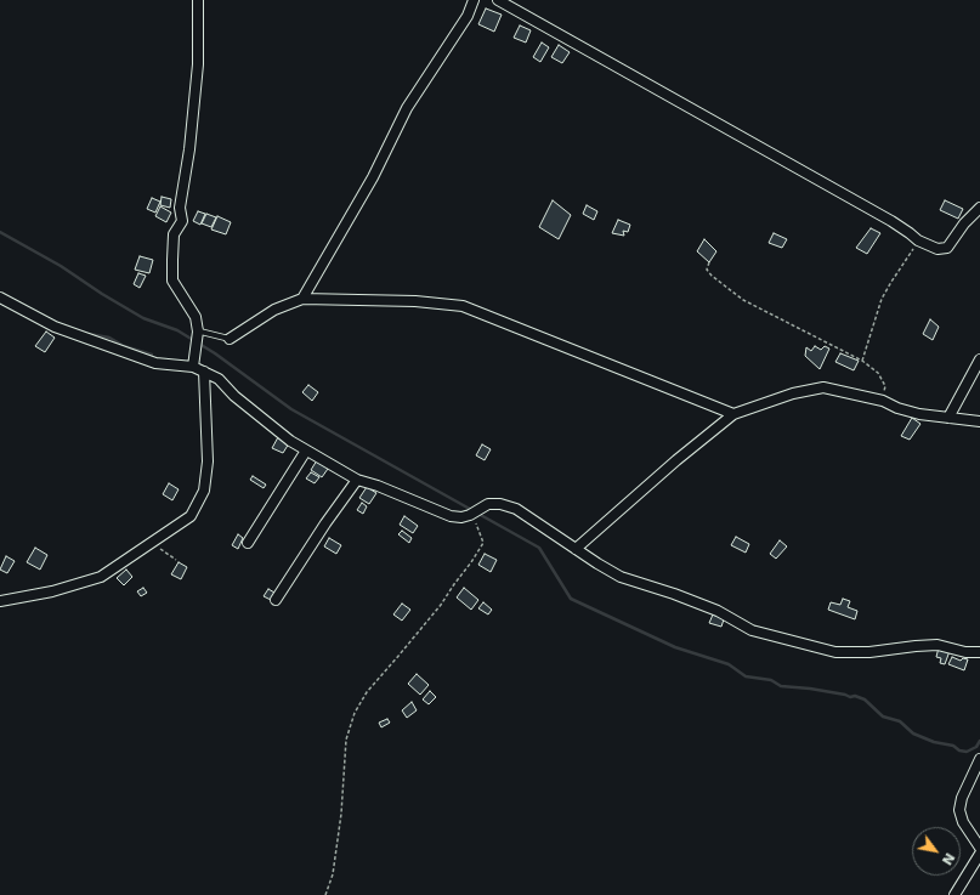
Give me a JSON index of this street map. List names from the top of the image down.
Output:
{
  "north": "bottom right"
}
